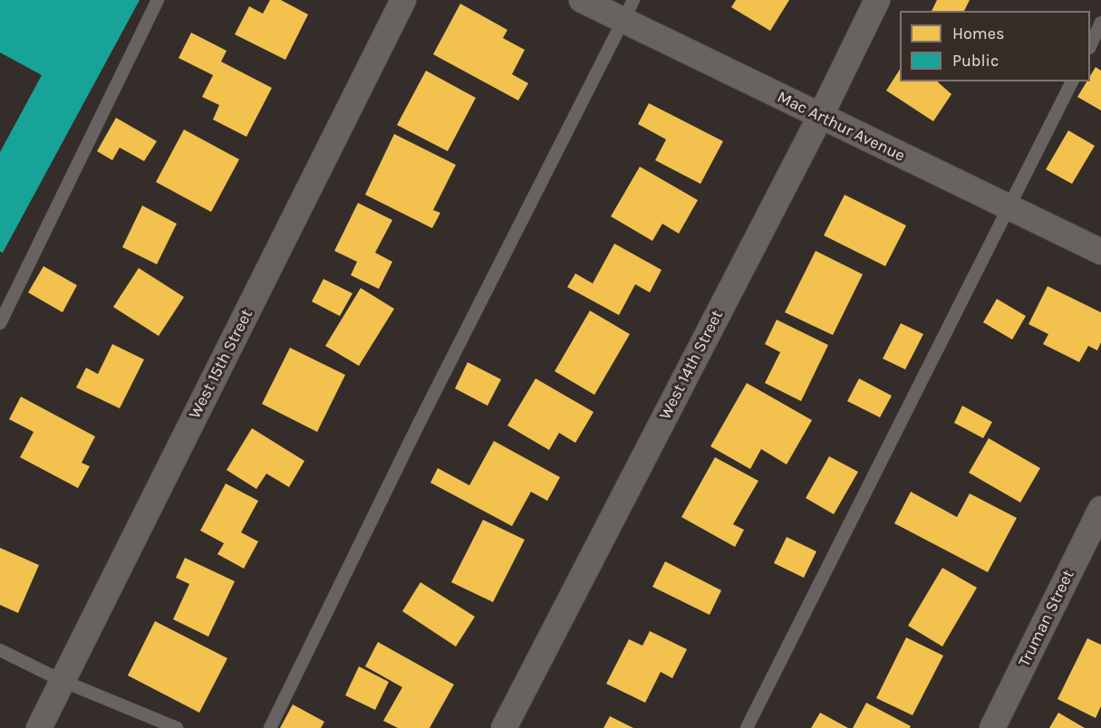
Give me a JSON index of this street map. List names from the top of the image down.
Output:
{
  "streets": {
    "street": [
      "Mac Arthur Avenue",
      "West 15th Street",
      "West 14th Street",
      "Truman Street"
    ]
  },
  "crossings": [
    ["Mac Arthur Avenue", "West 14th Street"]
  ],
  "legend": ["Homes", "Public"]
}
